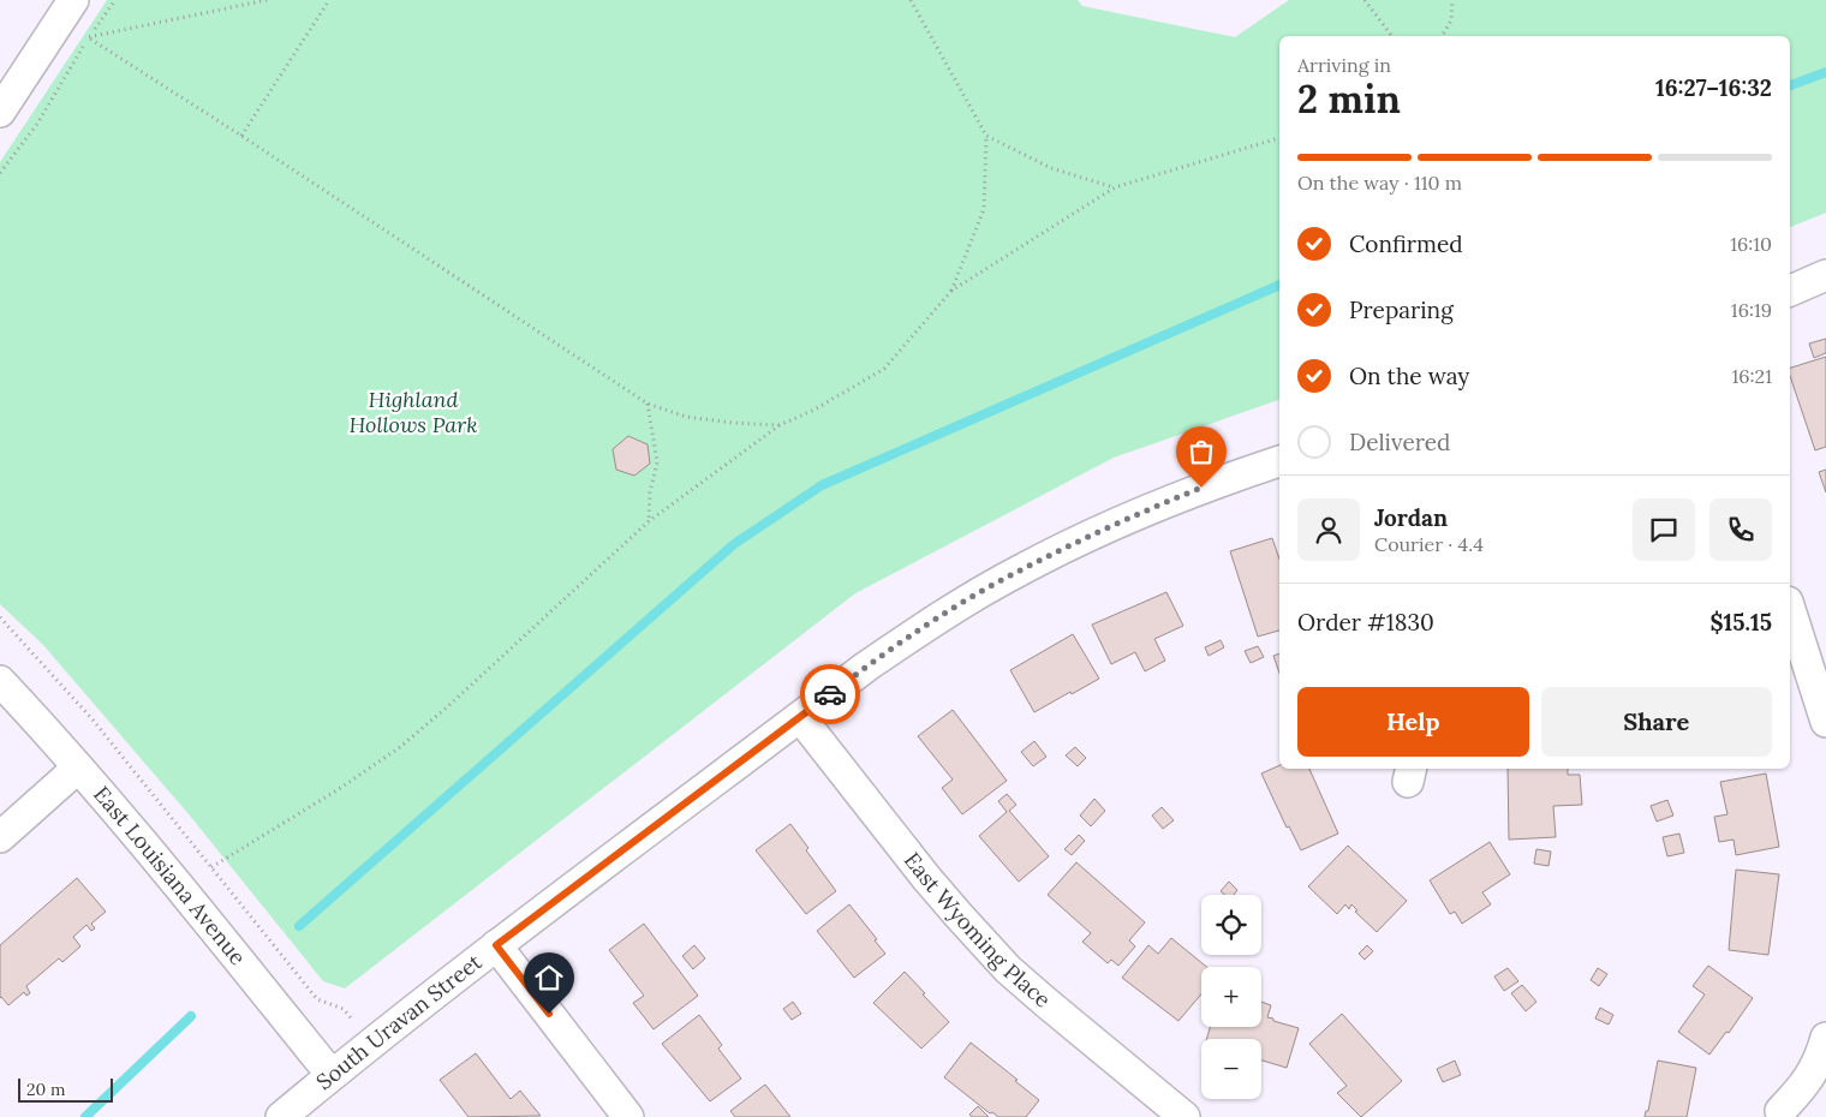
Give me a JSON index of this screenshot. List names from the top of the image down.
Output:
{
  "streets": {
    "street": ["East Louisiana Avenue", "East Wyoming Place", "South Uravan Street"]
  },
  "crossings": [
    ["East Louisiana Avenue", "South Uravan Street"],
    ["East Wyoming Place", "South Uravan Street"]
  ],
  "parks": ["Highland Hollows Park"],
  "scale_bar": "20 m",
  "page": {
    "heading": ["2 min", "Arriving in", "16:27–16:32"],
    "panel": [
      "Jordan",
      "Courier · 4.4",
      "Order #1830",
      "$15.15"
    ],
    "bar": "On the way · 110 m",
    "list": [
      ["Confirmed", "16:10"],
      ["Preparing", "16:19"],
      ["On the way", "16:21"],
      "Delivered"
    ],
    "buttons": ["Help", "Share"],
    "map_buttons": ["+", "−"],
    "scale": "20 m"
  }
}
